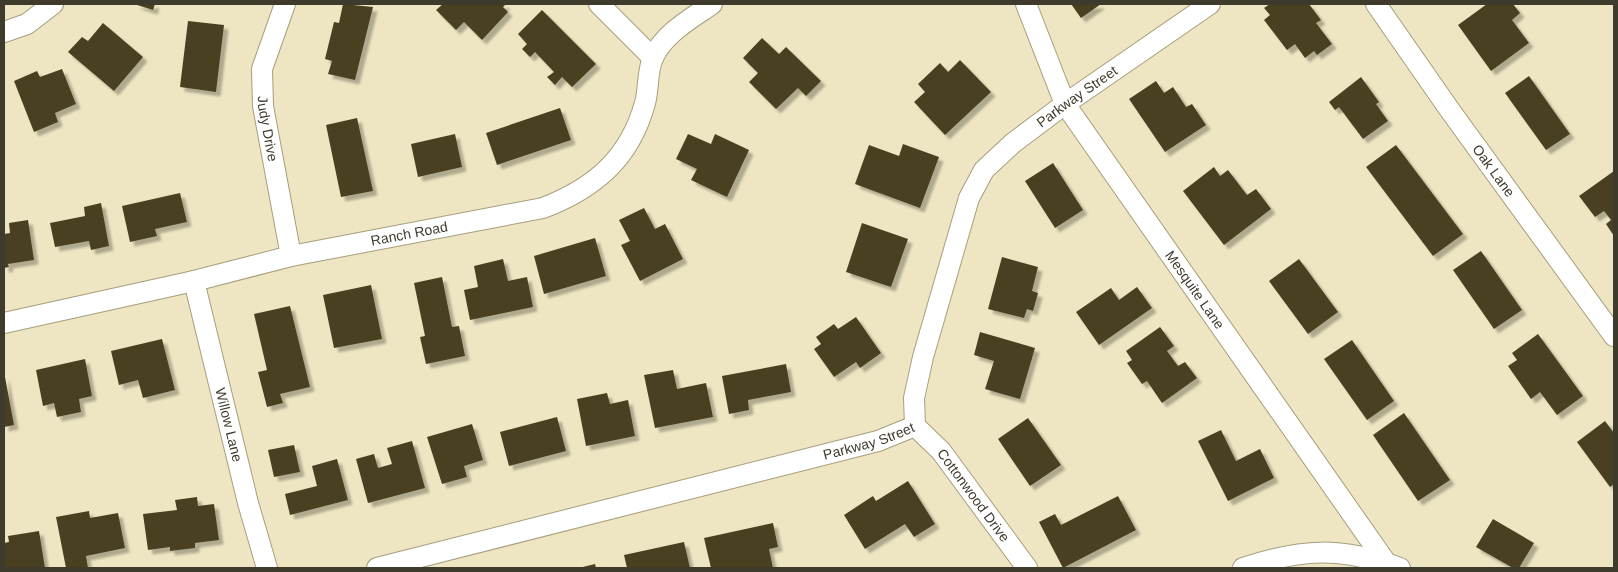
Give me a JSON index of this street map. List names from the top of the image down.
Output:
{
  "streets": {
    "street": [
      "Parkway Street",
      "Judy Drive",
      "Oak Lane",
      "Ranch Road",
      "Mesquite Lane",
      "Willow Lane",
      "Cottonwood Drive"
    ]
  },
  "crossings": [
    ["Parkway Street", "Mesquite Lane"],
    ["Parkway Street", "Cottonwood Drive"],
    ["Judy Drive", "Ranch Road"],
    ["Ranch Road", "Willow Lane"]
  ]
}
